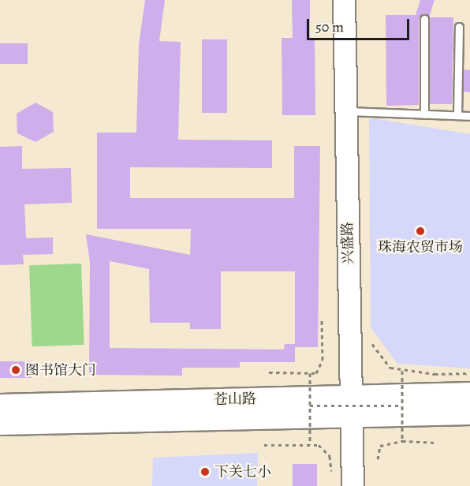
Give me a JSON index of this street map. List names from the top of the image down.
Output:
{
  "streets": {
    "main road": ["兴盛路", "苍山路"]
  },
  "crossings": [
    ["兴盛路", "苍山路"]
  ],
  "places": ["珠海农贸市场", "图书馆大门", "下关七小"],
  "scale_bar": "50 m"
}
